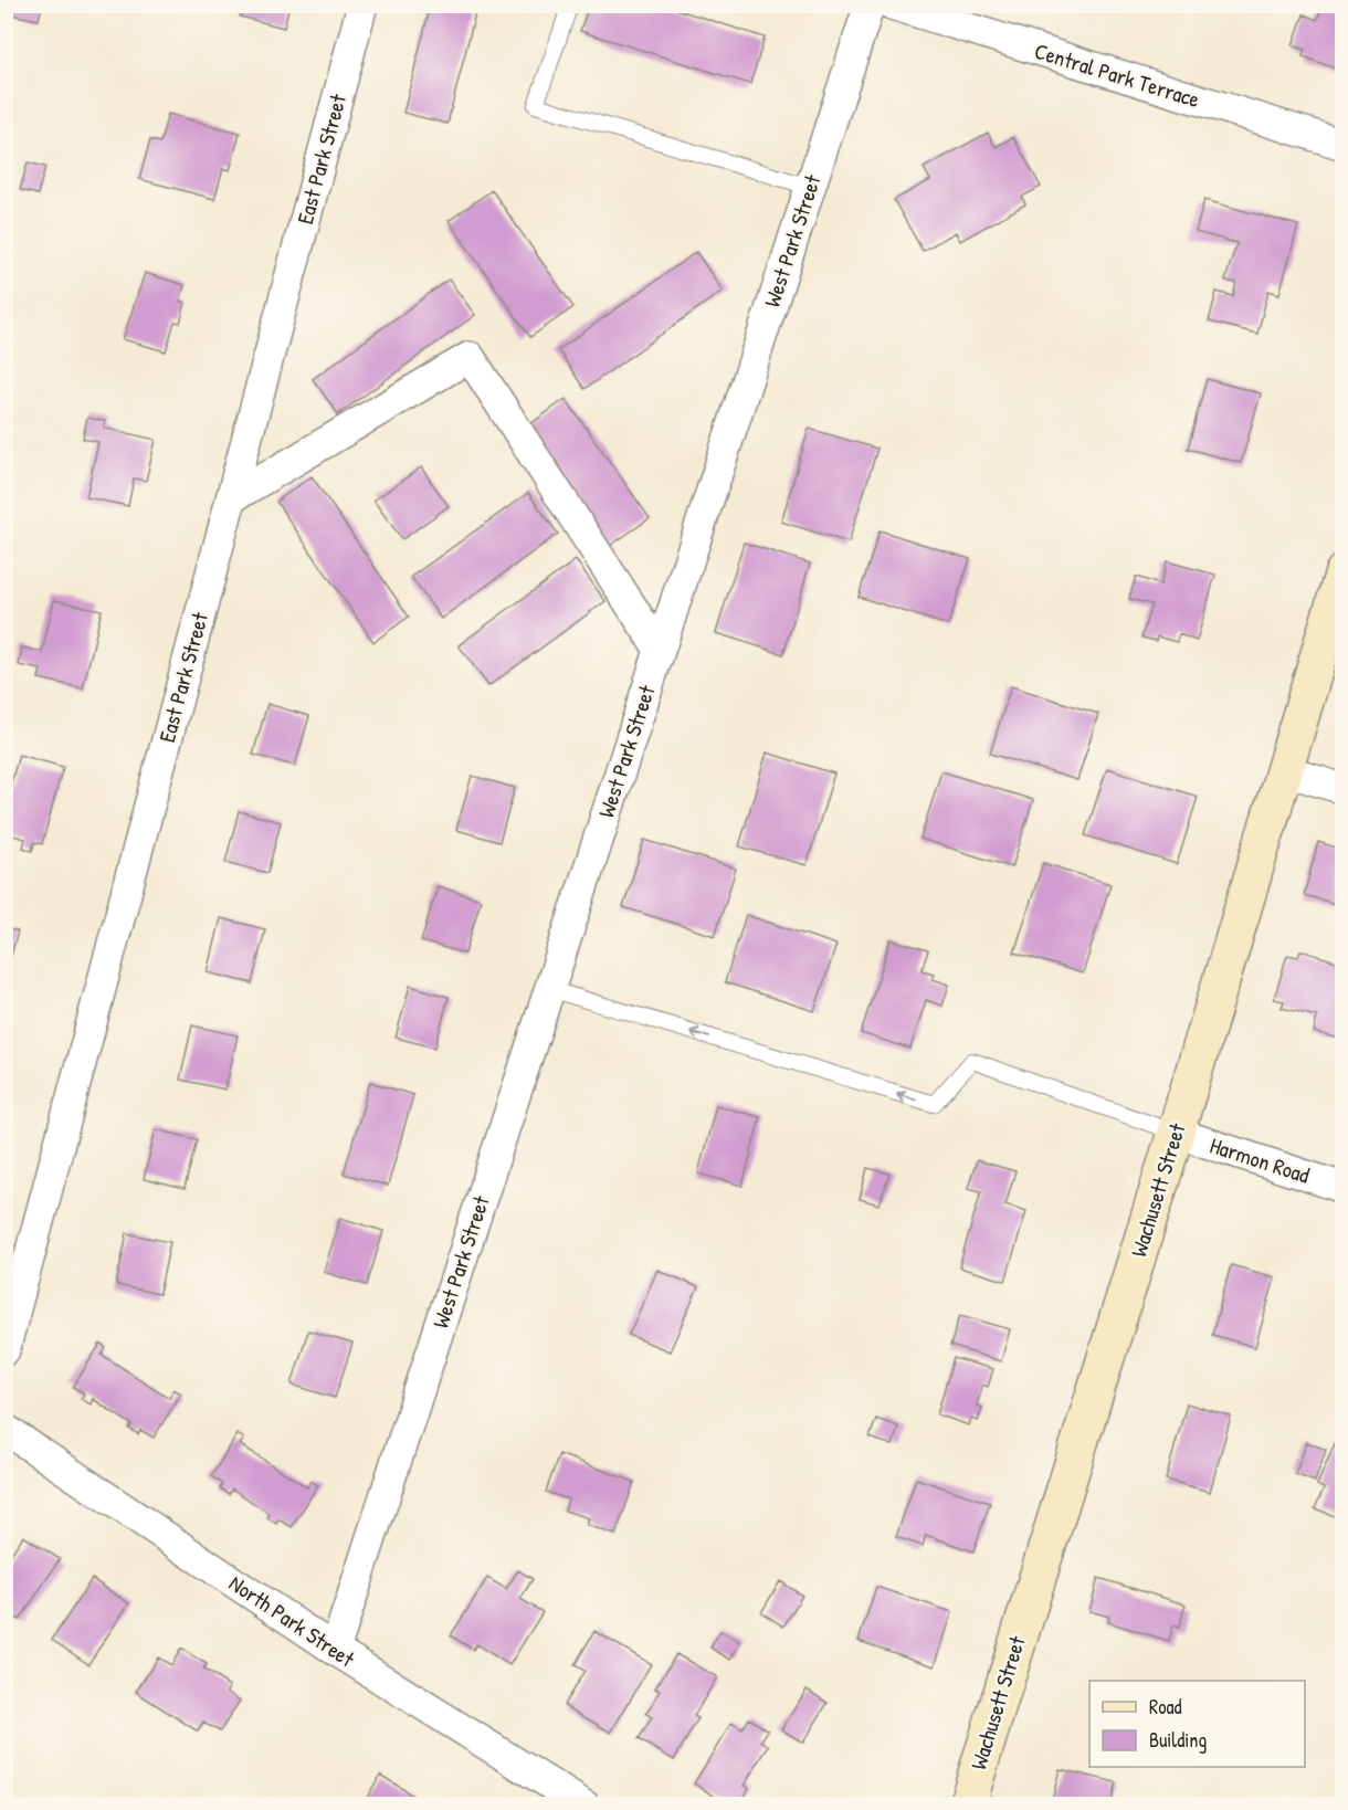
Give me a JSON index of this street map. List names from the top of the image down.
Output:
{
  "streets": {
    "street": [
      "Central Park Terrace",
      "East Park Street",
      "West Park Street",
      "Harmon Road",
      "Wachusett Street",
      "North Park Street"
    ]
  },
  "crossings": [
    ["West Park Street", "North Park Street"],
    ["Harmon Road", "Wachusett Street"]
  ],
  "legend": ["Road", "Building"]
}
